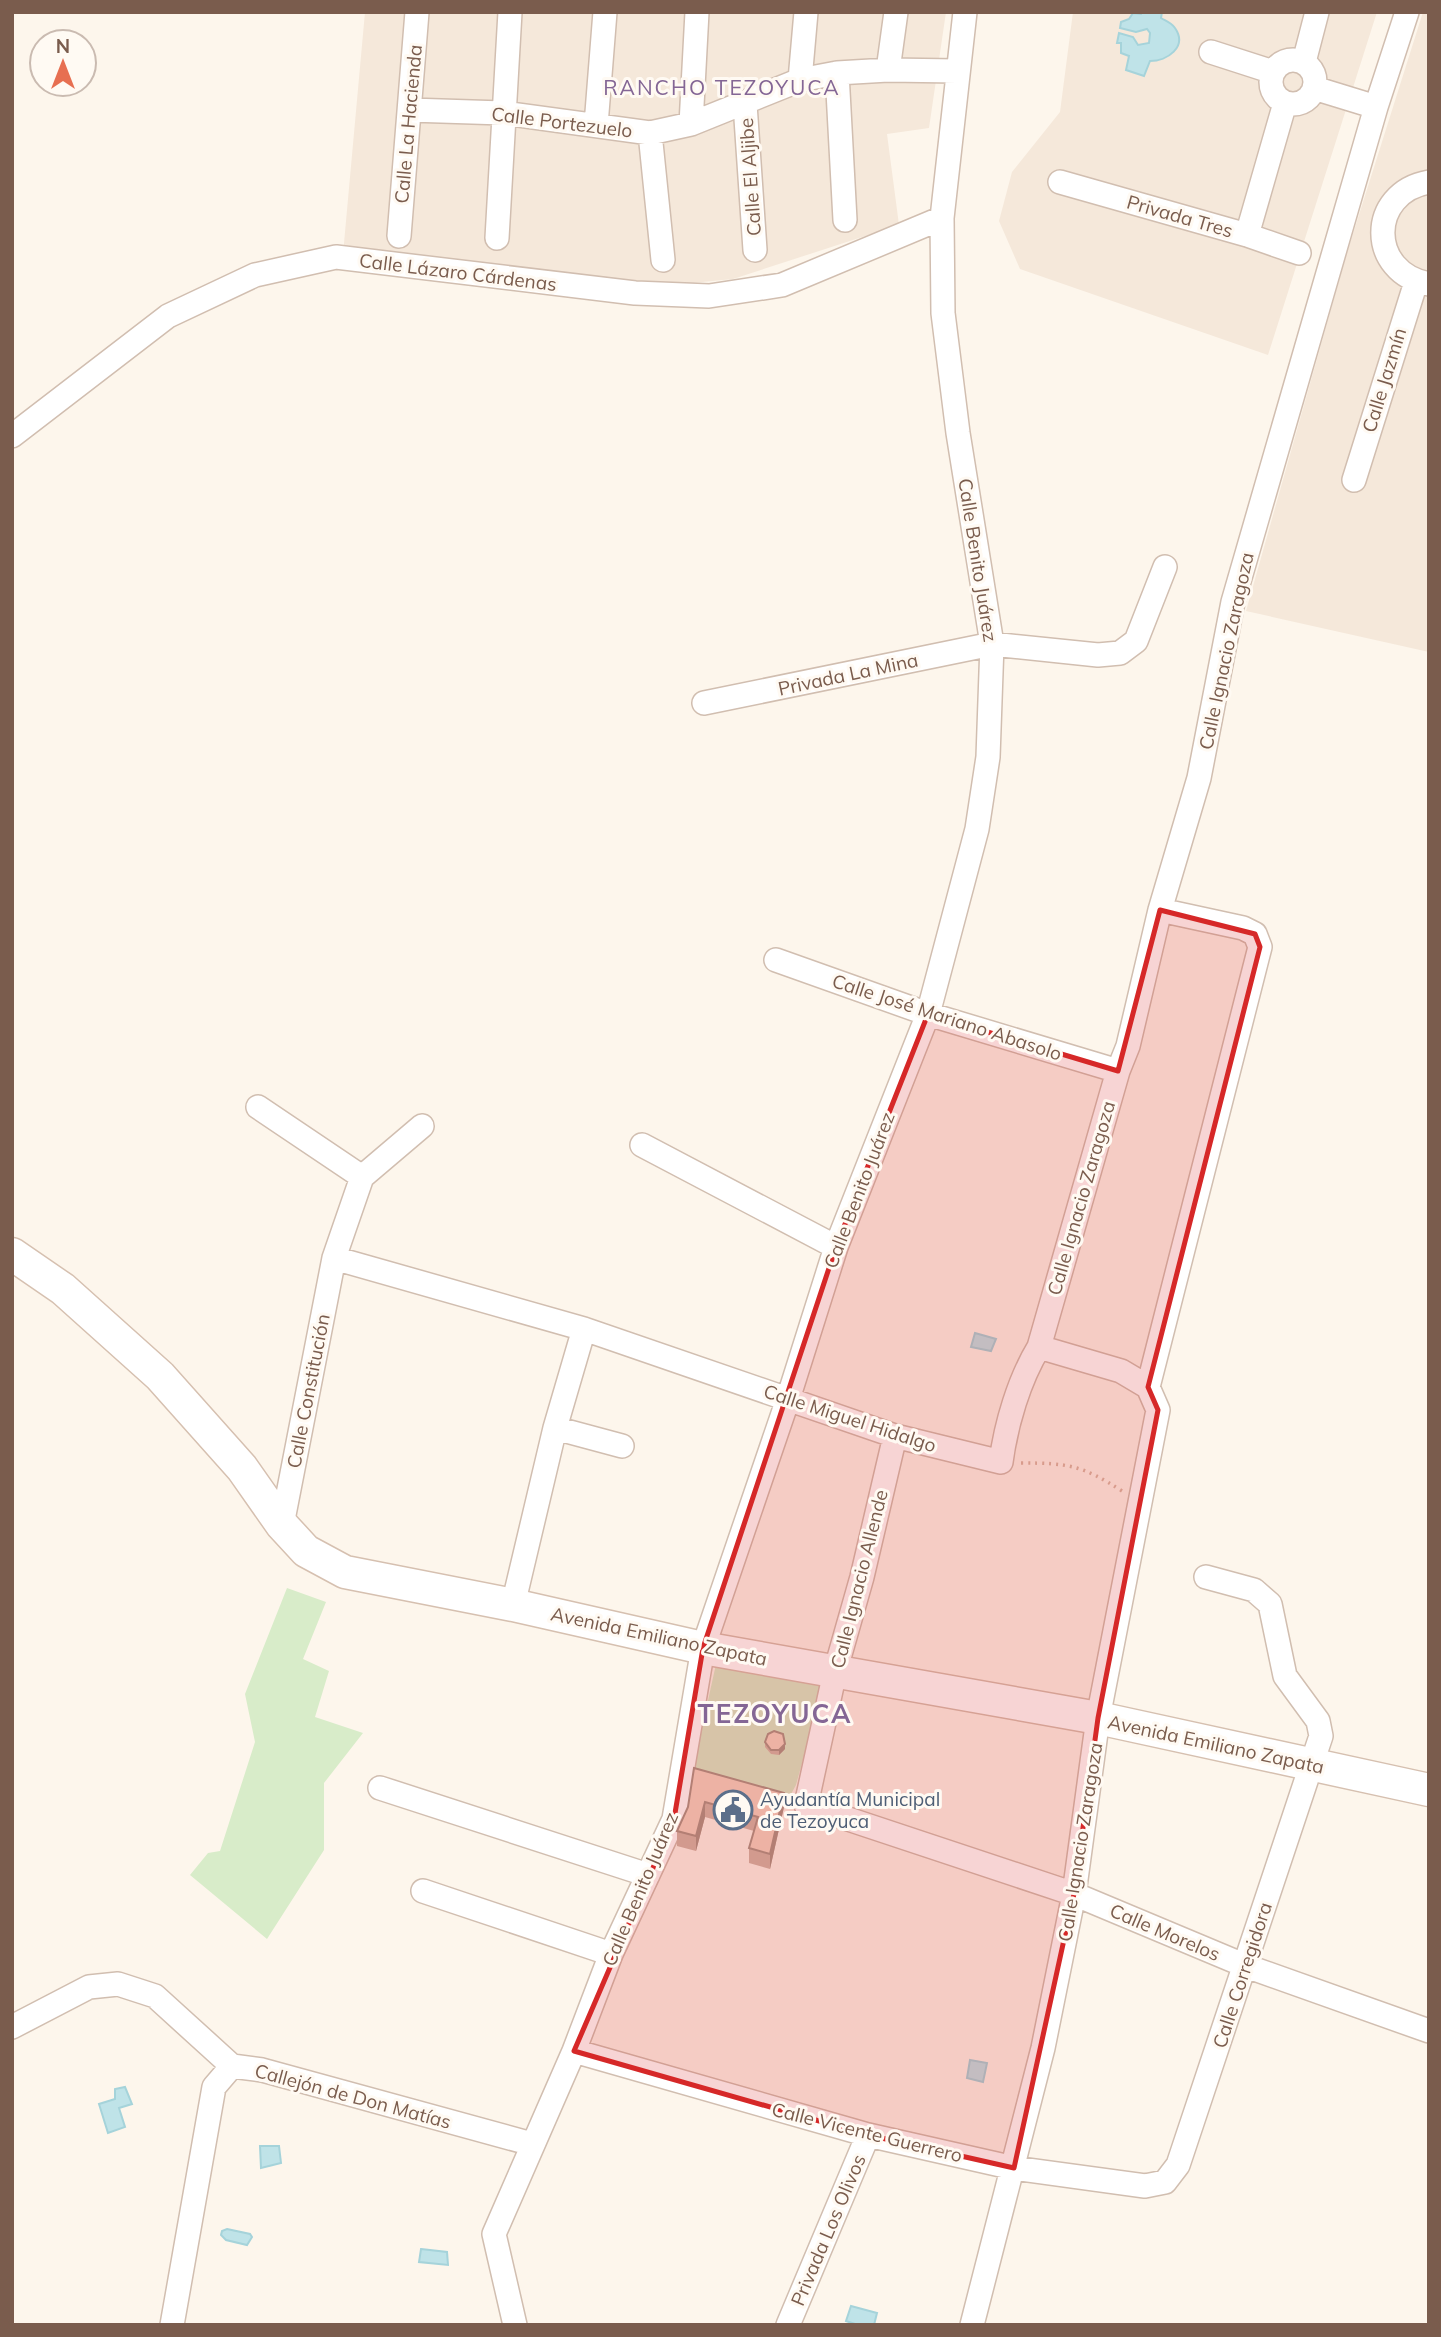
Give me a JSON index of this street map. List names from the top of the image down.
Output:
{
  "streets": {
    "street": [
      "Calle Portezuelo",
      "Calle La Hacienda",
      "Calle El Aljibe",
      "Privada Tres",
      "Calle Lázaro Cárdenas",
      "Calle Jazmín",
      "Calle Benito Juárez",
      "Calle Ignacio Zaragoza",
      "Privada La Mina",
      "Calle José Mariano Abasolo",
      "Calle Constitución",
      "Calle Miguel Hidalgo",
      "Calle Ignacio Allende",
      "Avenida Emiliano Zapata",
      "Calle Morelos",
      "Calle Corregidora",
      "Callejón de Don Matías",
      "Calle Vicente Guerrero",
      "Privada Los Olivos"
    ]
  },
  "crossings": [
    ["Calle Portezuelo", "Calle La Hacienda"],
    ["Calle Portezuelo", "Calle El Aljibe"],
    ["Calle Portezuelo", "Calle Benito Juárez"],
    ["Calle Lázaro Cárdenas", "Calle Benito Juárez"],
    ["Calle Benito Juárez", "Privada La Mina"],
    ["Calle Benito Juárez", "Calle José Mariano Abasolo"],
    ["Calle Benito Juárez", "Calle Miguel Hidalgo"],
    ["Calle Benito Juárez", "Avenida Emiliano Zapata"],
    ["Calle Benito Juárez", "Callejón de Don Matías"],
    ["Calle Benito Juárez", "Calle Vicente Guerrero"],
    ["Calle Ignacio Zaragoza", "Calle José Mariano Abasolo"],
    ["Calle Ignacio Zaragoza", "Avenida Emiliano Zapata"],
    ["Calle Ignacio Zaragoza", "Calle Morelos"],
    ["Calle Ignacio Zaragoza", "Calle Vicente Guerrero"],
    ["Calle Constitución", "Calle Miguel Hidalgo"],
    ["Calle Constitución", "Avenida Emiliano Zapata"],
    ["Calle Miguel Hidalgo", "Calle Ignacio Allende"],
    ["Calle Ignacio Allende", "Avenida Emiliano Zapata"],
    ["Calle Ignacio Allende", "Calle Morelos"],
    ["Avenida Emiliano Zapata", "Calle Corregidora"],
    ["Calle Morelos", "Calle Corregidora"],
    ["Calle Corregidora", "Calle Vicente Guerrero"],
    ["Calle Vicente Guerrero", "Privada Los Olivos"]
  ],
  "districts": ["RANCHO TEZOYUCA", "TEZOYUCA"],
  "places": {
    "public building": ["Ayudantía Municipal de Tezoyuca"]
  },
  "north": "top"
}
